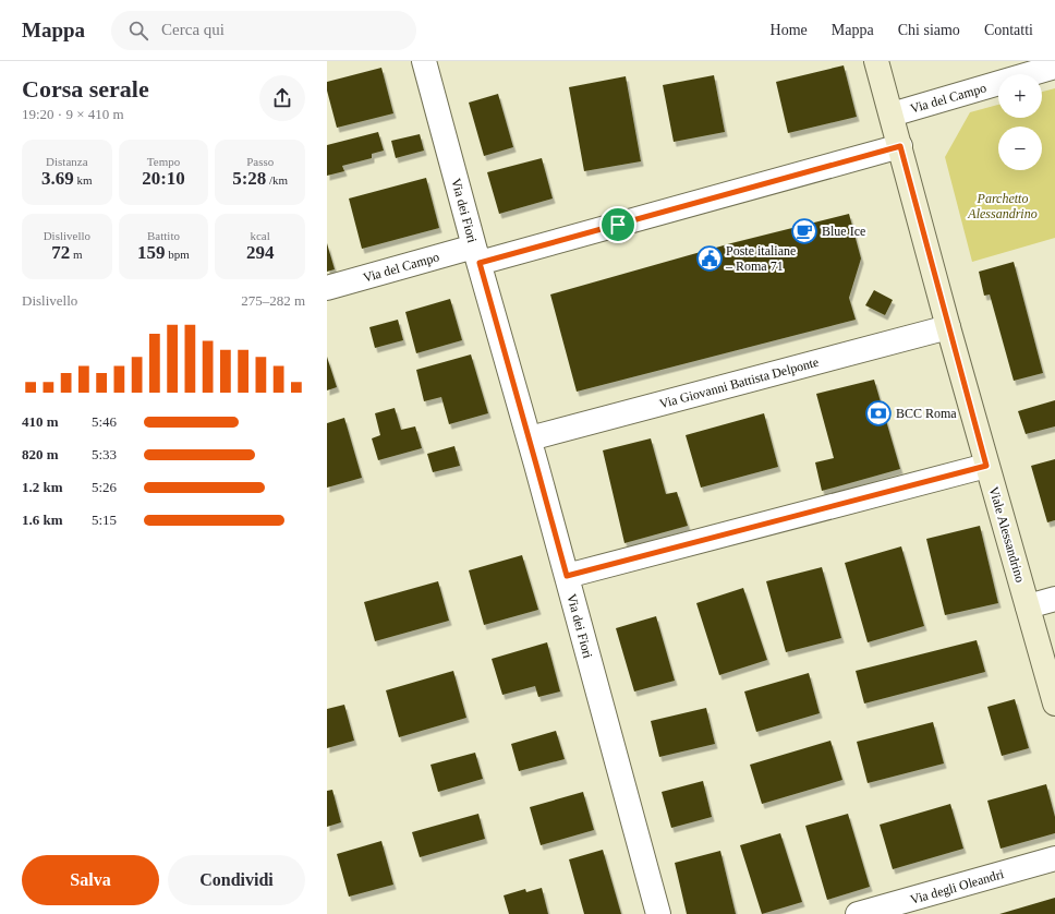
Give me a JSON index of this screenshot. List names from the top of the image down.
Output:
{
  "streets": {
    "street": [
      "Via del Campo",
      "Via dei Fiori",
      "Via Giovanni Battista Delponte",
      "Viale Alessandrino",
      "Via degli Oleandri"
    ]
  },
  "crossings": [
    ["Via del Campo", "Via dei Fiori"],
    ["Via del Campo", "Viale Alessandrino"],
    ["Via dei Fiori", "Via Giovanni Battista Delponte"],
    ["Via Giovanni Battista Delponte", "Viale Alessandrino"]
  ],
  "parks": ["Parchetto Alessandrino"],
  "places": {
    "cafe": ["Blue Ice"],
    "public building": ["Poste italiane – Roma 71"],
    "bank": ["BCC Roma"]
  },
  "page": {
    "header": "Mappa",
    "search": "Cerca qui",
    "nav": [
      "Home",
      "Mappa",
      "Chi siamo",
      "Contatti"
    ],
    "heading": ["Corsa serale", "19:20 · 9 × 410 m"],
    "map_buttons": ["+", "−"],
    "stats": [
      ["Distanza", "3.69 km"],
      ["Tempo", "20:10"],
      ["Passo", "5:28 /km"],
      ["Dislivello", "72 m"],
      ["Battito", "159 bpm"],
      ["kcal", "294"]
    ],
    "chart": ["Dislivello", "275–282 m"],
    "list": [
      {
        "name": "410 m",
        "note": "5:46"
      },
      {
        "name": "820 m",
        "note": "5:33"
      },
      {
        "name": "1.2 km",
        "note": "5:26"
      },
      {
        "name": "1.6 km",
        "note": "5:15"
      }
    ],
    "buttons": ["Salva", "Condividi"]
  }
}
